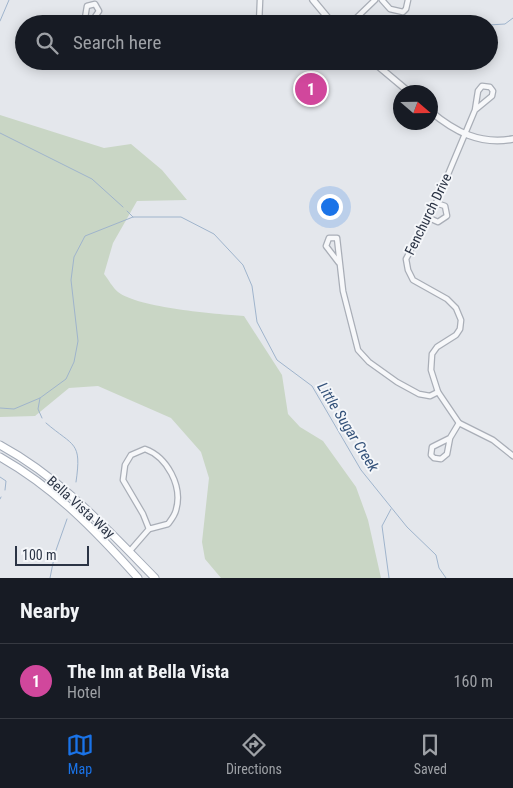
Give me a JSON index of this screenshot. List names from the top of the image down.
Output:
{
  "streets": {
    "main road": ["Bella Vista Way"],
    "street": ["Fenchurch Drive"]
  },
  "water": ["Little Sugar Creek"],
  "scale_bar": "100 m",
  "north": "right",
  "page": {
    "search": "Search here",
    "pins": "1",
    "scale": "100 m",
    "heading": "Nearby",
    "list": [
      {
        "mark": "1",
        "name": "The Inn at Bella Vista",
        "note": "Hotel",
        "value": "160 m"
      }
    ],
    "nav": ["Map", "Directions", "Saved"]
  }
}
